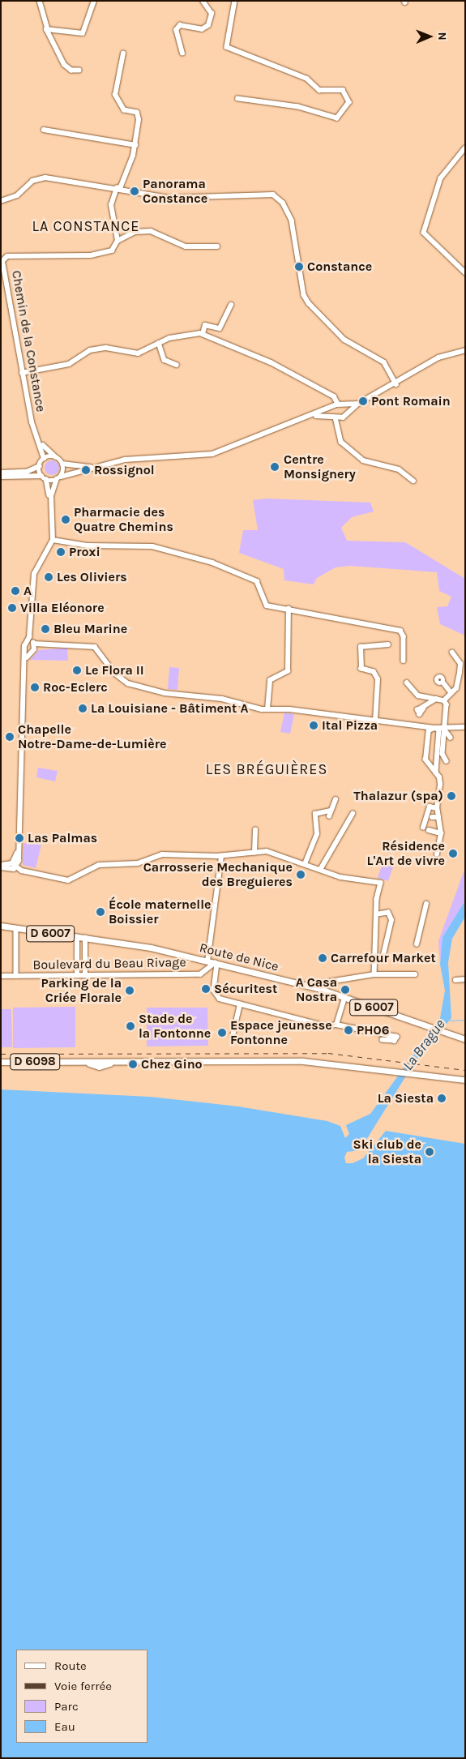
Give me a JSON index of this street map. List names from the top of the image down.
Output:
{
  "streets": {
    "main road": ["D 6007", "Route de Nice", "D 6098"],
    "street": ["Chemin de la Constance", "Boulevard du Beau Rivage"]
  },
  "crossings": [
    ["Route de Nice", "Boulevard du Beau Rivage"]
  ],
  "districts": ["LA CONSTANCE", "LES BRÉGUIÈRES"],
  "water": ["La Brague"],
  "places": [
    "Panorama Constance",
    "Constance",
    "Pont Romain",
    "Centre Monsignery",
    "Rossignol",
    "Pharmacie des Quatre Chemins",
    "Proxi",
    "Les Oliviers",
    "A",
    "Villa Eléonore",
    "Bleu Marine",
    "Le Flora II",
    "Roc-Eclerc",
    "La Louisiane - Bâtiment A",
    "Ital Pizza",
    "Chapelle Notre-Dame-de-Lumière",
    "Thalazur (spa)",
    "Las Palmas",
    "Résidence L'Art de vivre",
    "Carrosserie Mechanique des Breguieres",
    "École maternelle Boissier",
    "Carrefour Market",
    "Sécuritest",
    "A Casa Nostra",
    "Parking de la Criée Florale",
    "Stade de la Fontonne",
    "PH06",
    "Espace jeunesse Fontonne",
    "Chez Gino",
    "La Siesta",
    "Ski club de la Siesta"
  ],
  "legend": [
    "Route",
    "Voie ferrée",
    "Parc",
    "Eau"
  ],
  "north": "right"
}
